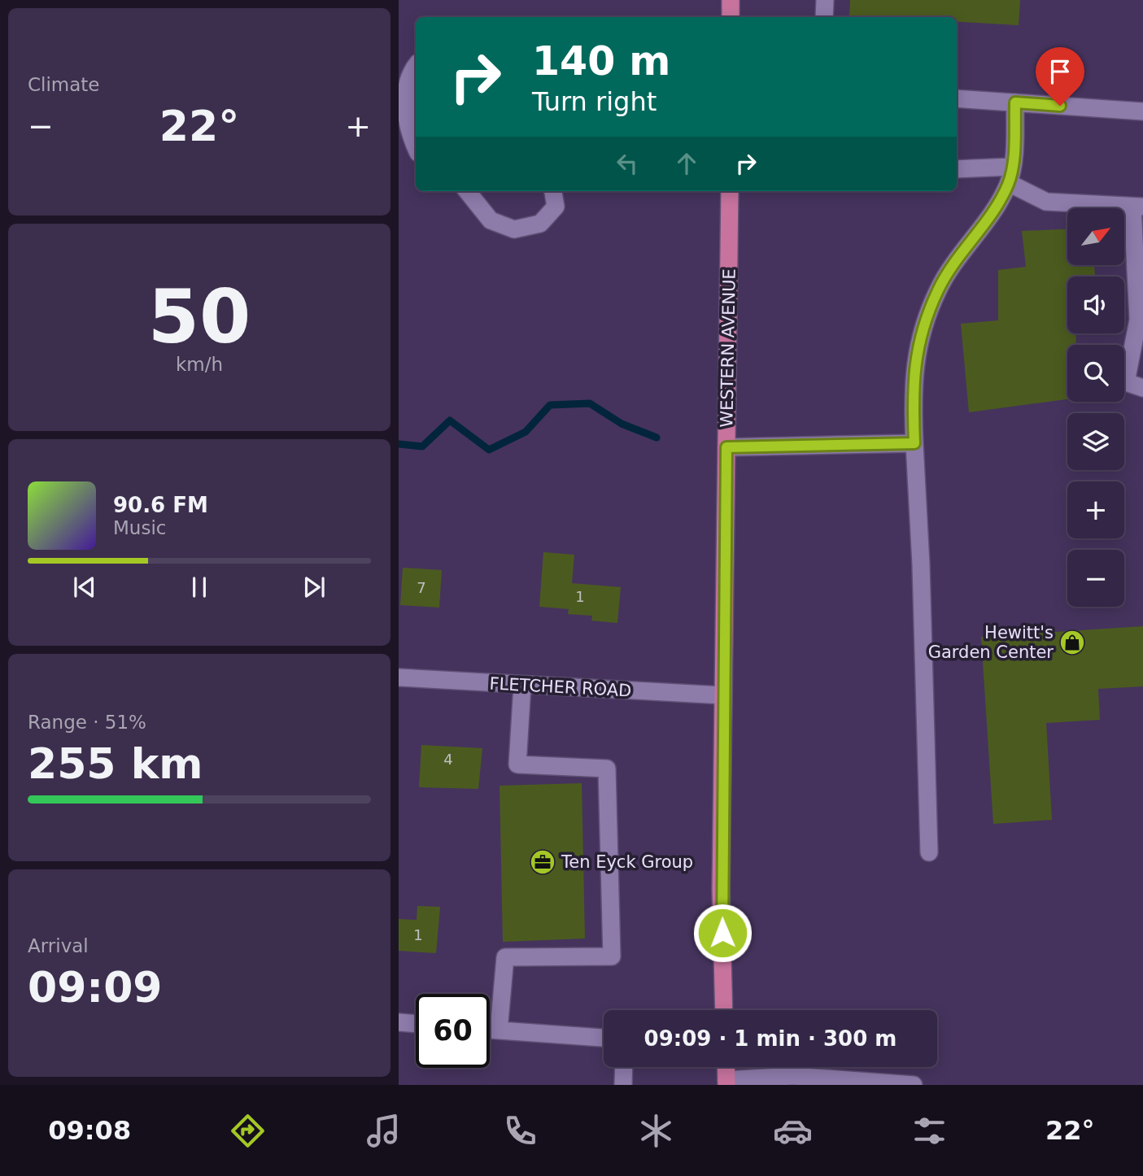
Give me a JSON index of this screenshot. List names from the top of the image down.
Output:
{
  "streets": {
    "main road": ["WESTERN AVENUE"],
    "street": ["FLETCHER ROAD"]
  },
  "crossings": [
    ["WESTERN AVENUE", "FLETCHER ROAD"]
  ],
  "places": {
    "shop": ["Hewitt's Garden Center"],
    "office": ["Ten Eyck Group"]
  },
  "house_numbers": [
    "7",
    "1",
    "4",
    "1"
  ],
  "north": "top right",
  "page": {
    "tile": [
      "Climate",
      ["50", "km/h"],
      ["Range · 51%", "255 km"],
      ["Arrival", "09:09"]
    ],
    "turn": ["140 m", "Turn right"],
    "heat": ["−", "22°", "+"],
    "map_buttons": ["+", "−"],
    "song": ["90.6 FM", "Music"],
    "limit": "60",
    "trip": "09:09 · 1 min · 300 m",
    "tabs": ["09:08", "22°"]
  }
}
